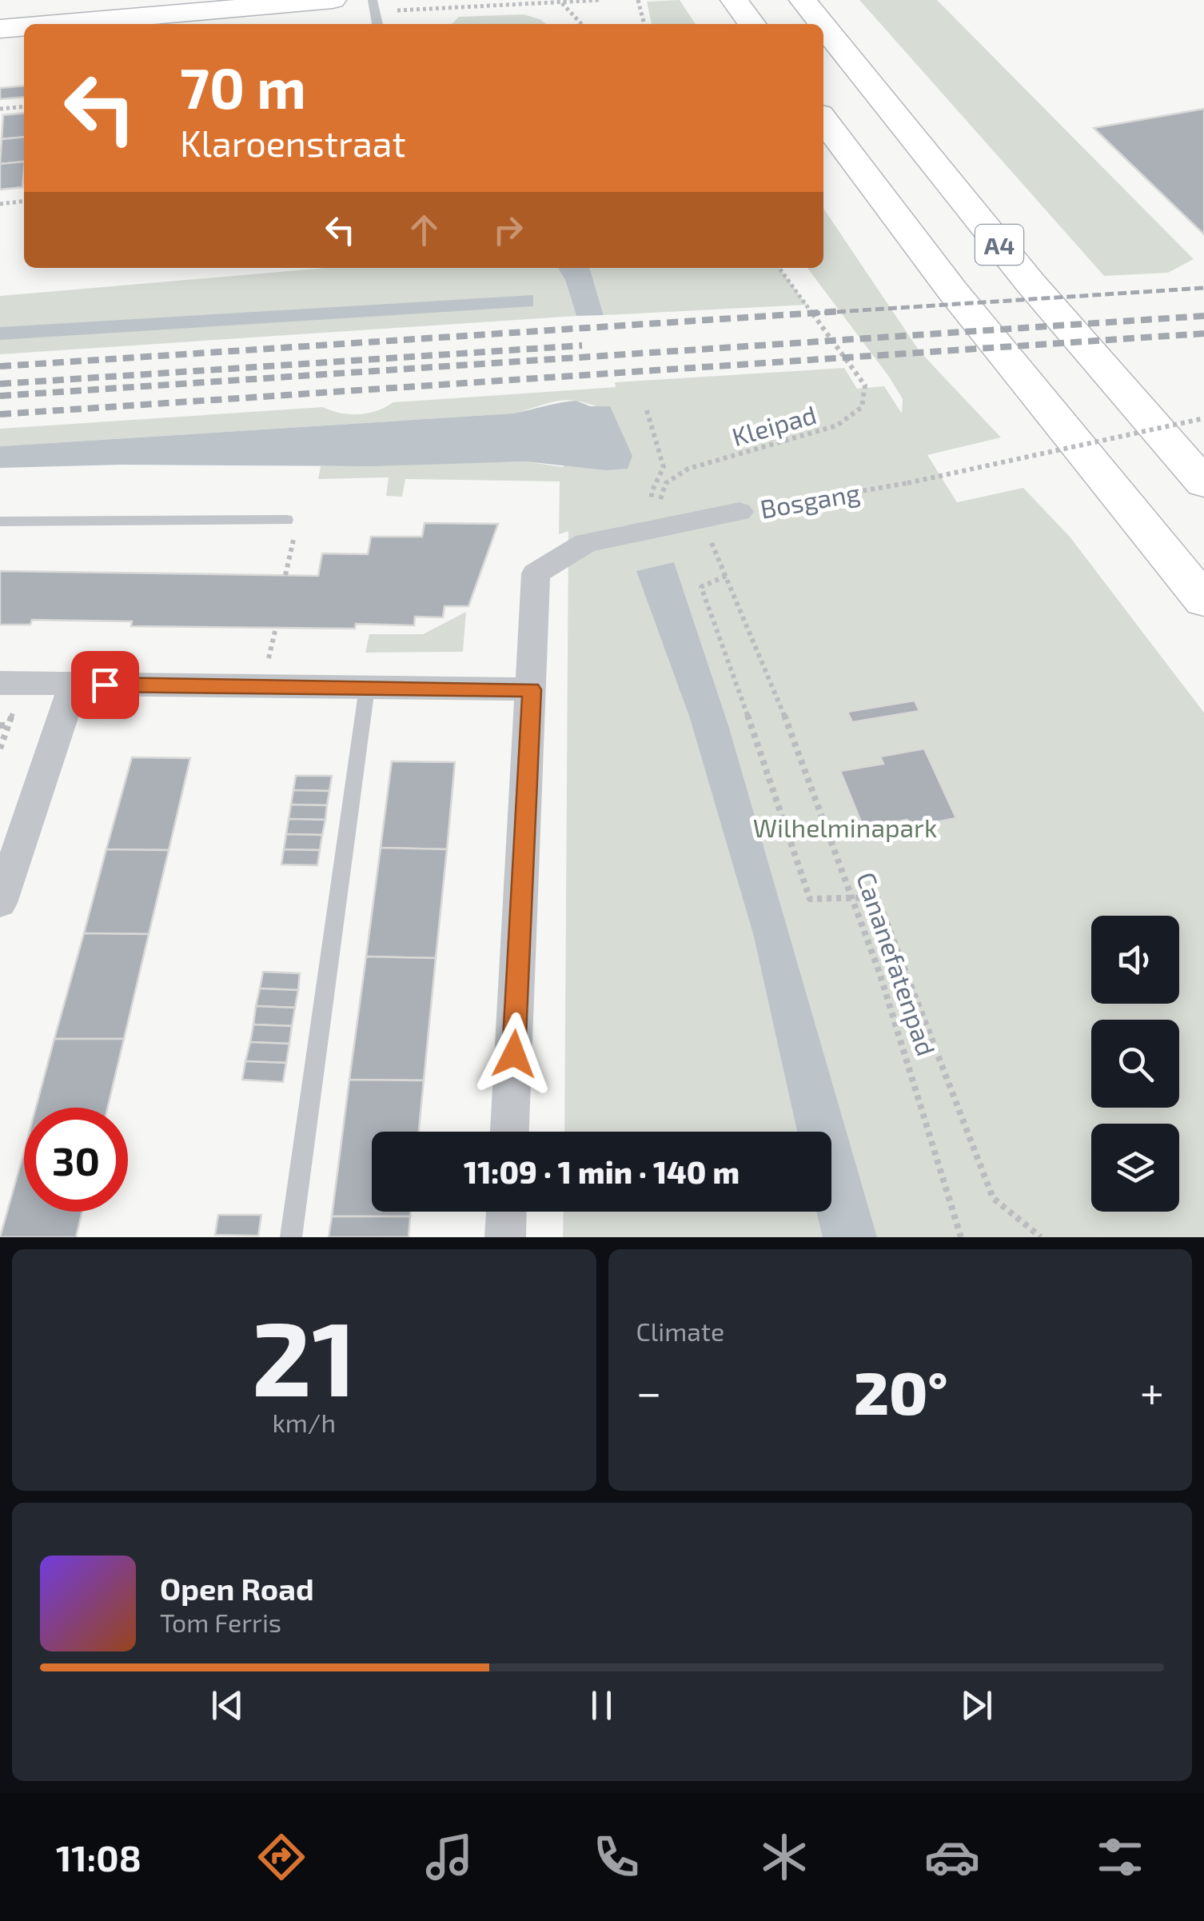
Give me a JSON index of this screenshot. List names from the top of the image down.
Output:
{
  "streets": {
    "main road": ["A4"],
    "street": ["Bosgang"],
    "path": ["Kleipad", "Cananefatenpad"]
  },
  "crossings": [
    ["Kleipad", "Bosgang"]
  ],
  "parks": ["Wilhelminapark"],
  "page": {
    "turn": ["70 m", "Klaroenstraat"],
    "limit": "30",
    "trip": "11:09 · 1 min · 140 m",
    "tile": [
      ["21", "km/h"],
      "Climate"
    ],
    "heat": ["−", "20°", "+"],
    "song": ["Open Road", "Tom Ferris"],
    "tabs": "11:08"
  }
}
